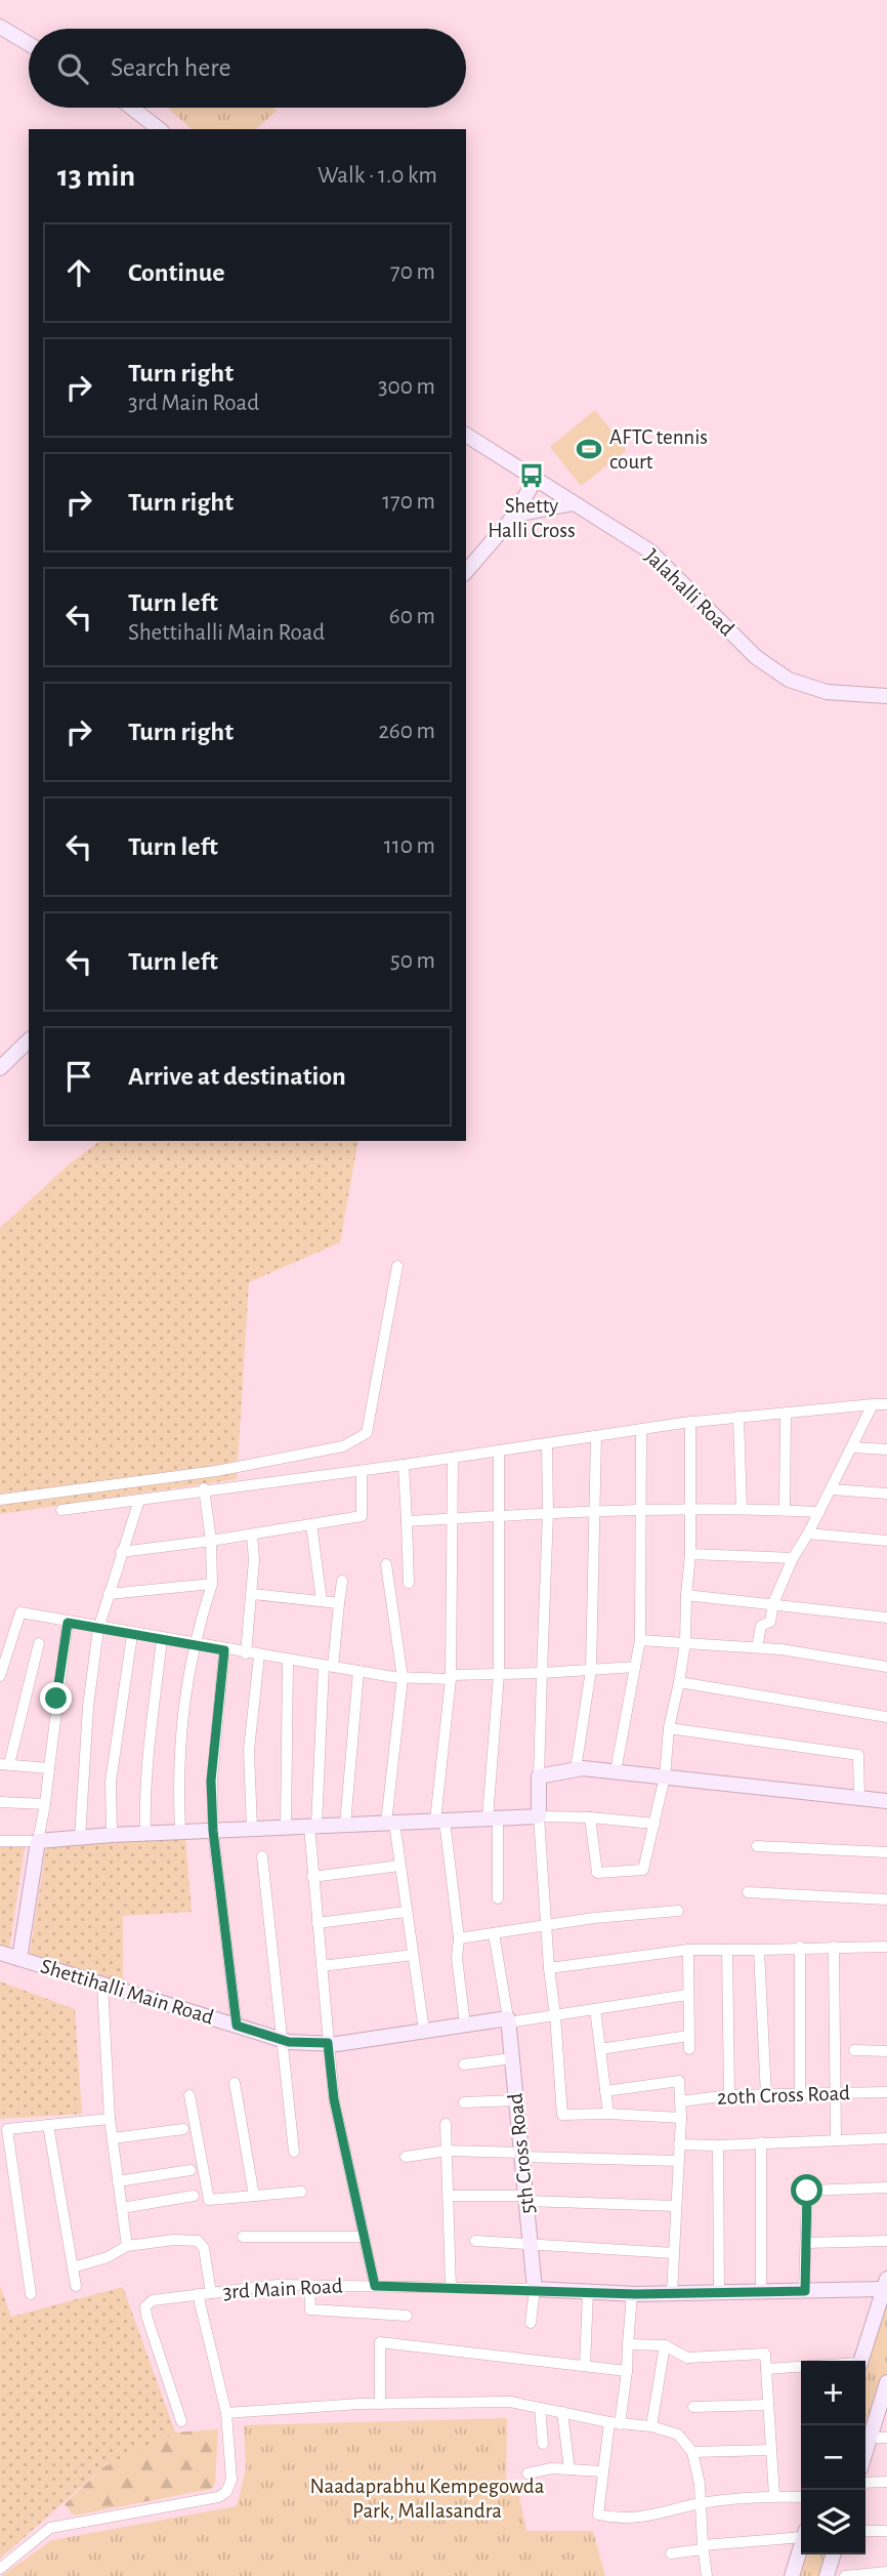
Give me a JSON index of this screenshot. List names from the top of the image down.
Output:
{
  "streets": {
    "street": [
      "Jalahalli Road",
      "Shettihalli Main Road",
      "20th Cross Road",
      "5th Cross Road",
      "3rd Main Road"
    ]
  },
  "crossings": [
    ["Shettihalli Main Road", "5th Cross Road"],
    ["5th Cross Road", "3rd Main Road"]
  ],
  "parks": ["Naadaprabhu Kempegowda Park, Mallasandra"],
  "places": {
    "sports": ["AFTC tennis court"],
    "bus stop": ["Shetty Halli Cross"]
  },
  "page": {
    "search": "Search here",
    "heading": ["13 min", "Walk · 1.0 km"],
    "list": [
      ["Continue", "70 m"],
      ["Turn right", "3rd Main Road", "300 m"],
      ["Turn right", "170 m"],
      ["Turn left", "Shettihalli Main Road", "60 m"],
      ["Turn right", "260 m"],
      ["Turn left", "110 m"],
      ["Turn left", "50 m"],
      "Arrive at destination"
    ],
    "map_buttons": ["+", "−"]
  }
}
